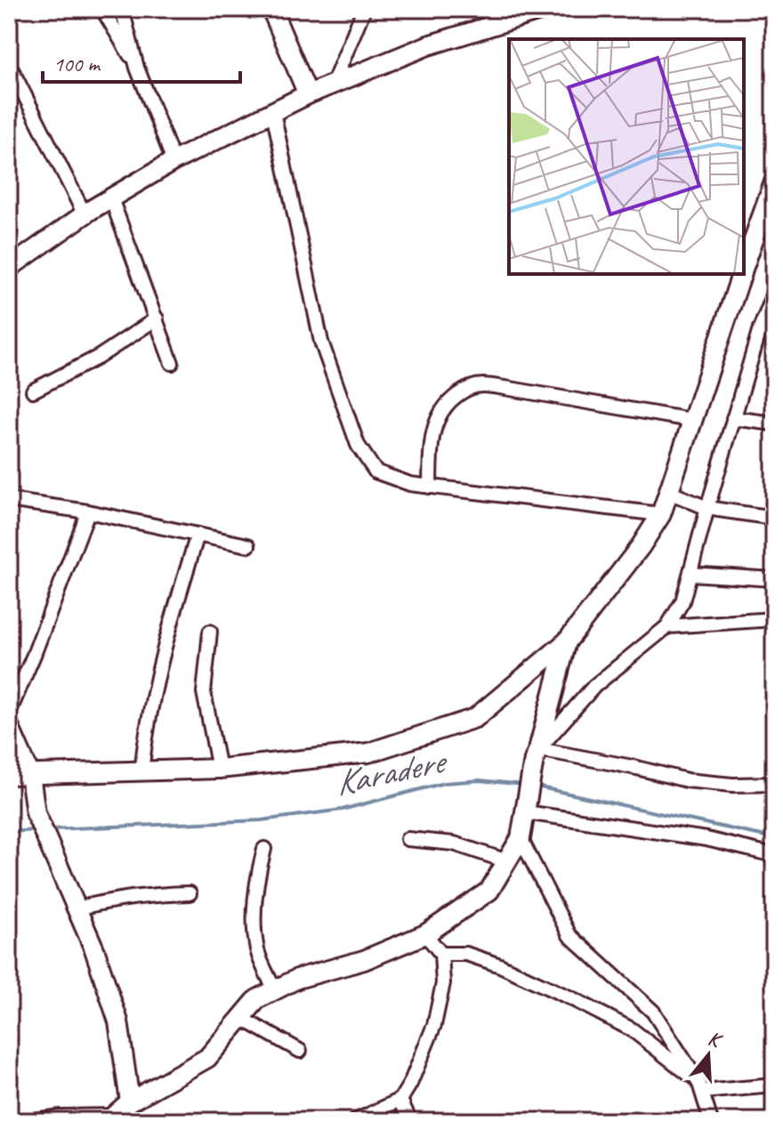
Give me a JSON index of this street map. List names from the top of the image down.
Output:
{
  "water": ["Karadere"],
  "scale_bar": "100 m",
  "north": "top"
}
